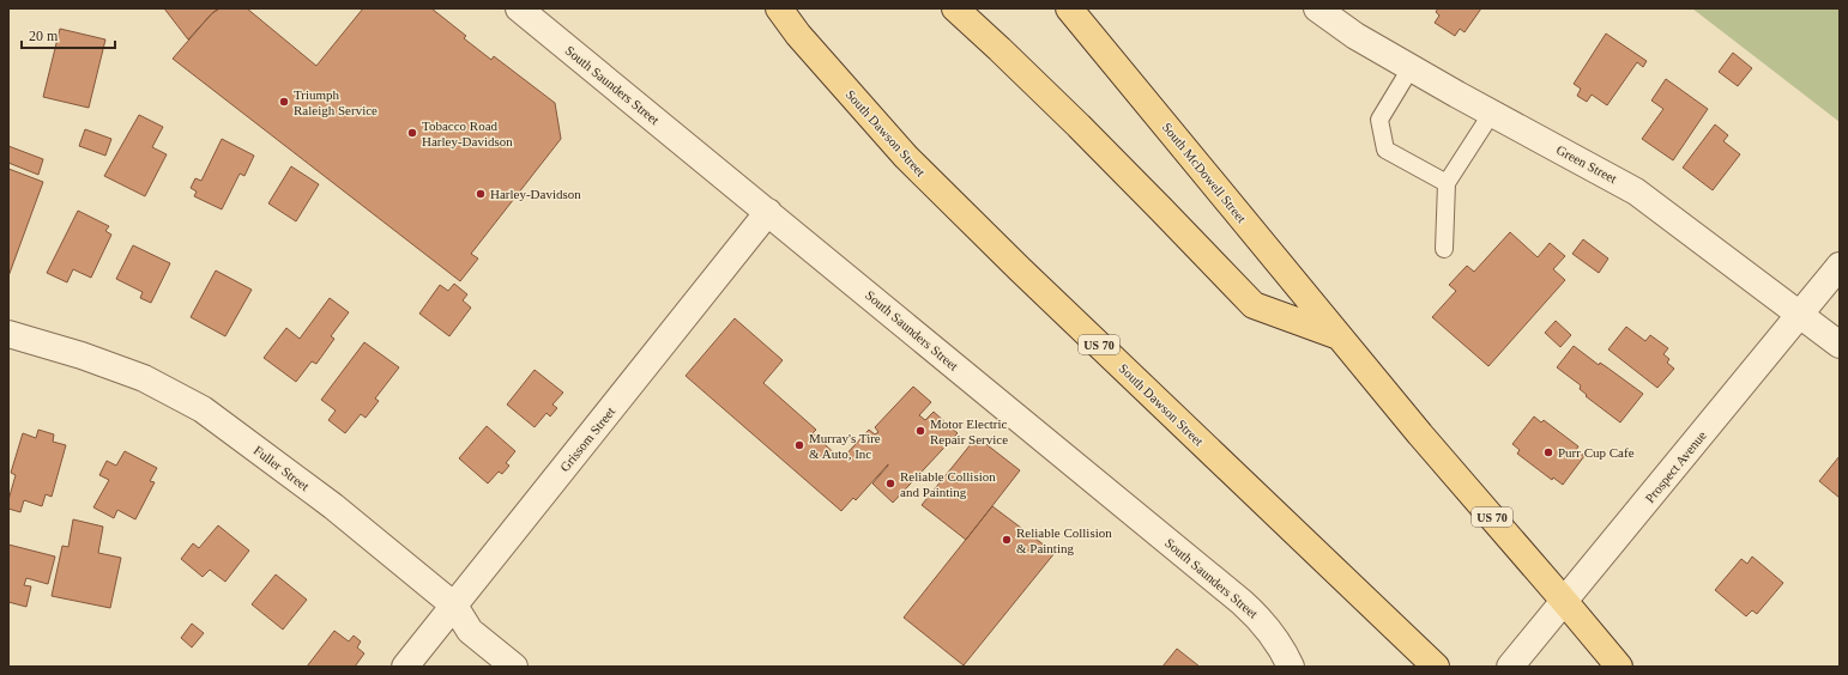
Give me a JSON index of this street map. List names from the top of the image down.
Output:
{
  "streets": {
    "main road": ["South Dawson Street", "South McDowell Street", "US 70"],
    "street": [
      "South Saunders Street",
      "Green Street",
      "Grissom Street",
      "Prospect Avenue",
      "Fuller Street"
    ]
  },
  "crossings": [
    ["South Saunders Street", "Grissom Street"],
    ["Green Street", "Prospect Avenue"],
    ["South McDowell Street", "US 70"],
    ["US 70", "Prospect Avenue"],
    ["Grissom Street", "Fuller Street"]
  ],
  "places": [
    "Triumph Raleigh Service",
    "Tobacco Road Harley-Davidson",
    "Harley-Davidson",
    "Motor Electric Repair Service",
    "Murray's Tire & Auto, Inc",
    "Purr Cup Cafe",
    "Reliable Collision and Painting",
    "Reliable Collision & Painting"
  ],
  "scale_bar": "20 m"
}
